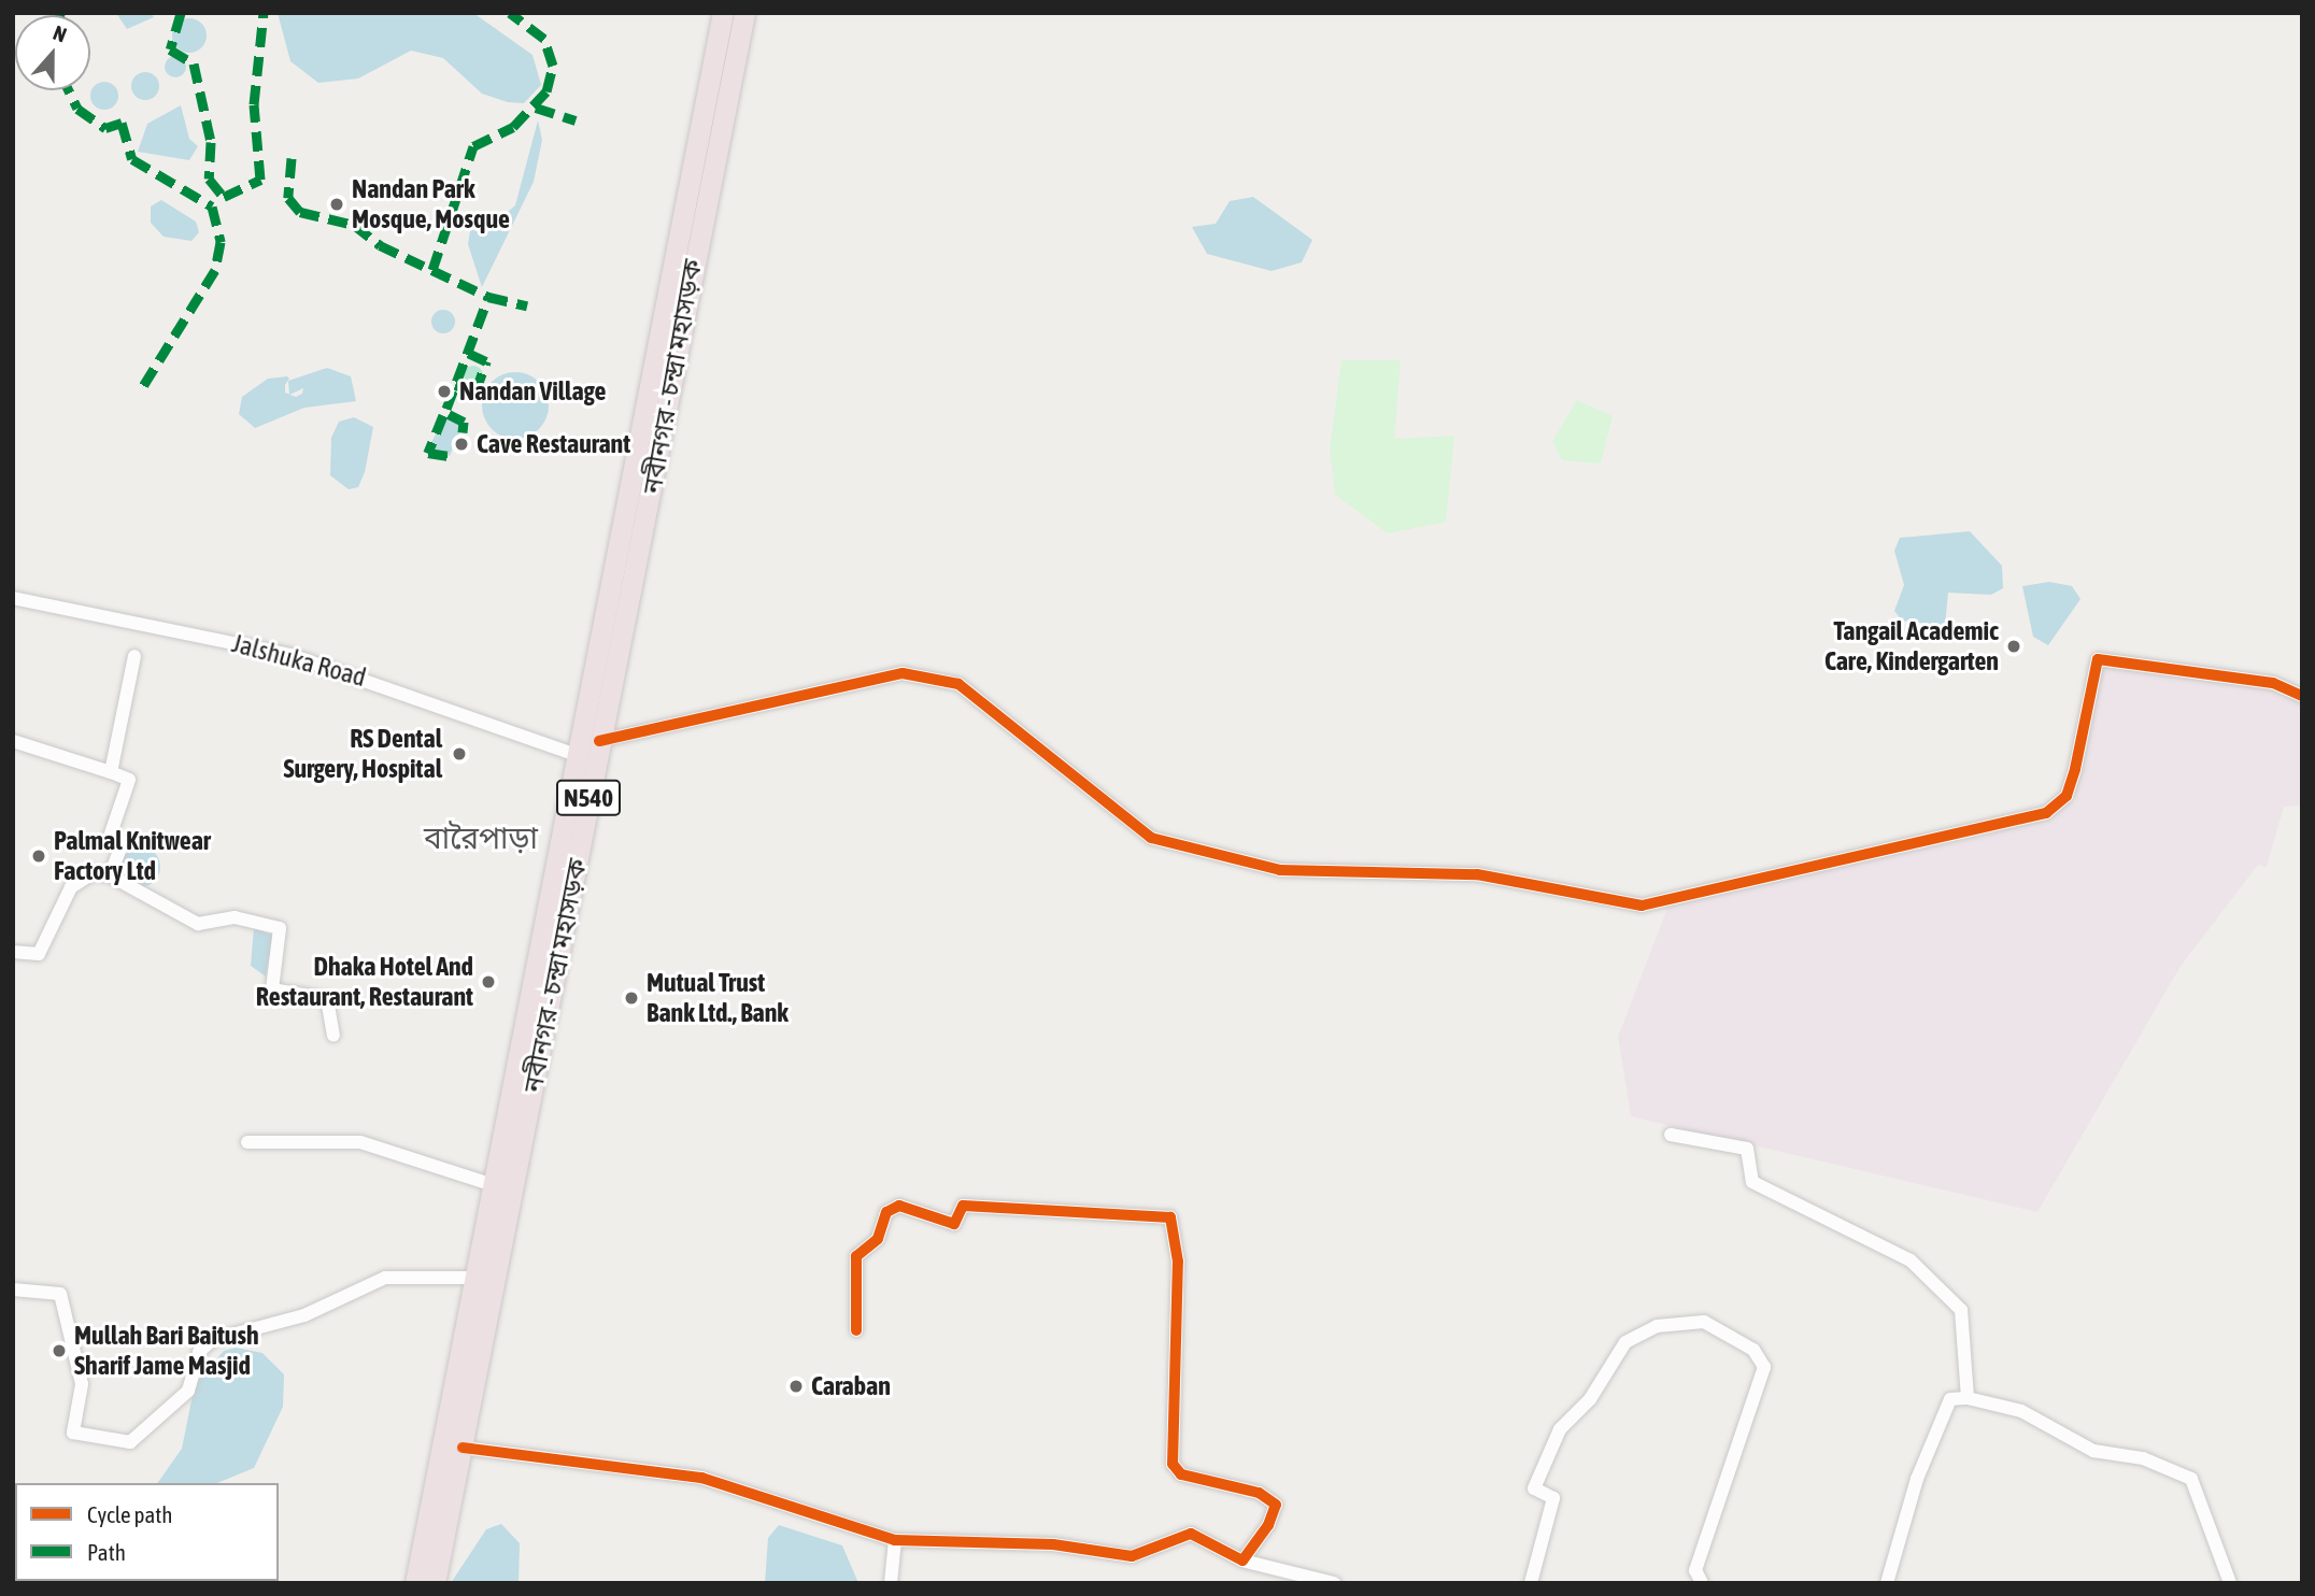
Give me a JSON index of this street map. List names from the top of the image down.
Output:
{
  "streets": {
    "highway": ["নবীনগর - চন্দ্রা মহাসড়ক", "N540"],
    "street": ["Jalshuka Road"]
  },
  "crossings": [
    ["নবীনগর - চন্দ্রা মহাসড়ক", "Jalshuka Road"]
  ],
  "districts": ["বারৈপাড়া"],
  "places": [
    "Nandan Park Mosque, Mosque",
    "Nandan Village",
    "Cave Restaurant",
    "Tangail Academic Care, Kindergarten",
    "RS Dental Surgery, Hospital",
    "Palmal Knitwear Factory Ltd",
    "Dhaka Hotel And Restaurant, Restaurant",
    "Mutual Trust Bank Ltd., Bank",
    "Mullah Bari Baitush Sharif Jame Masjid",
    "Caraban"
  ],
  "legend": ["Cycle path", "Path"],
  "north": "top"
}
